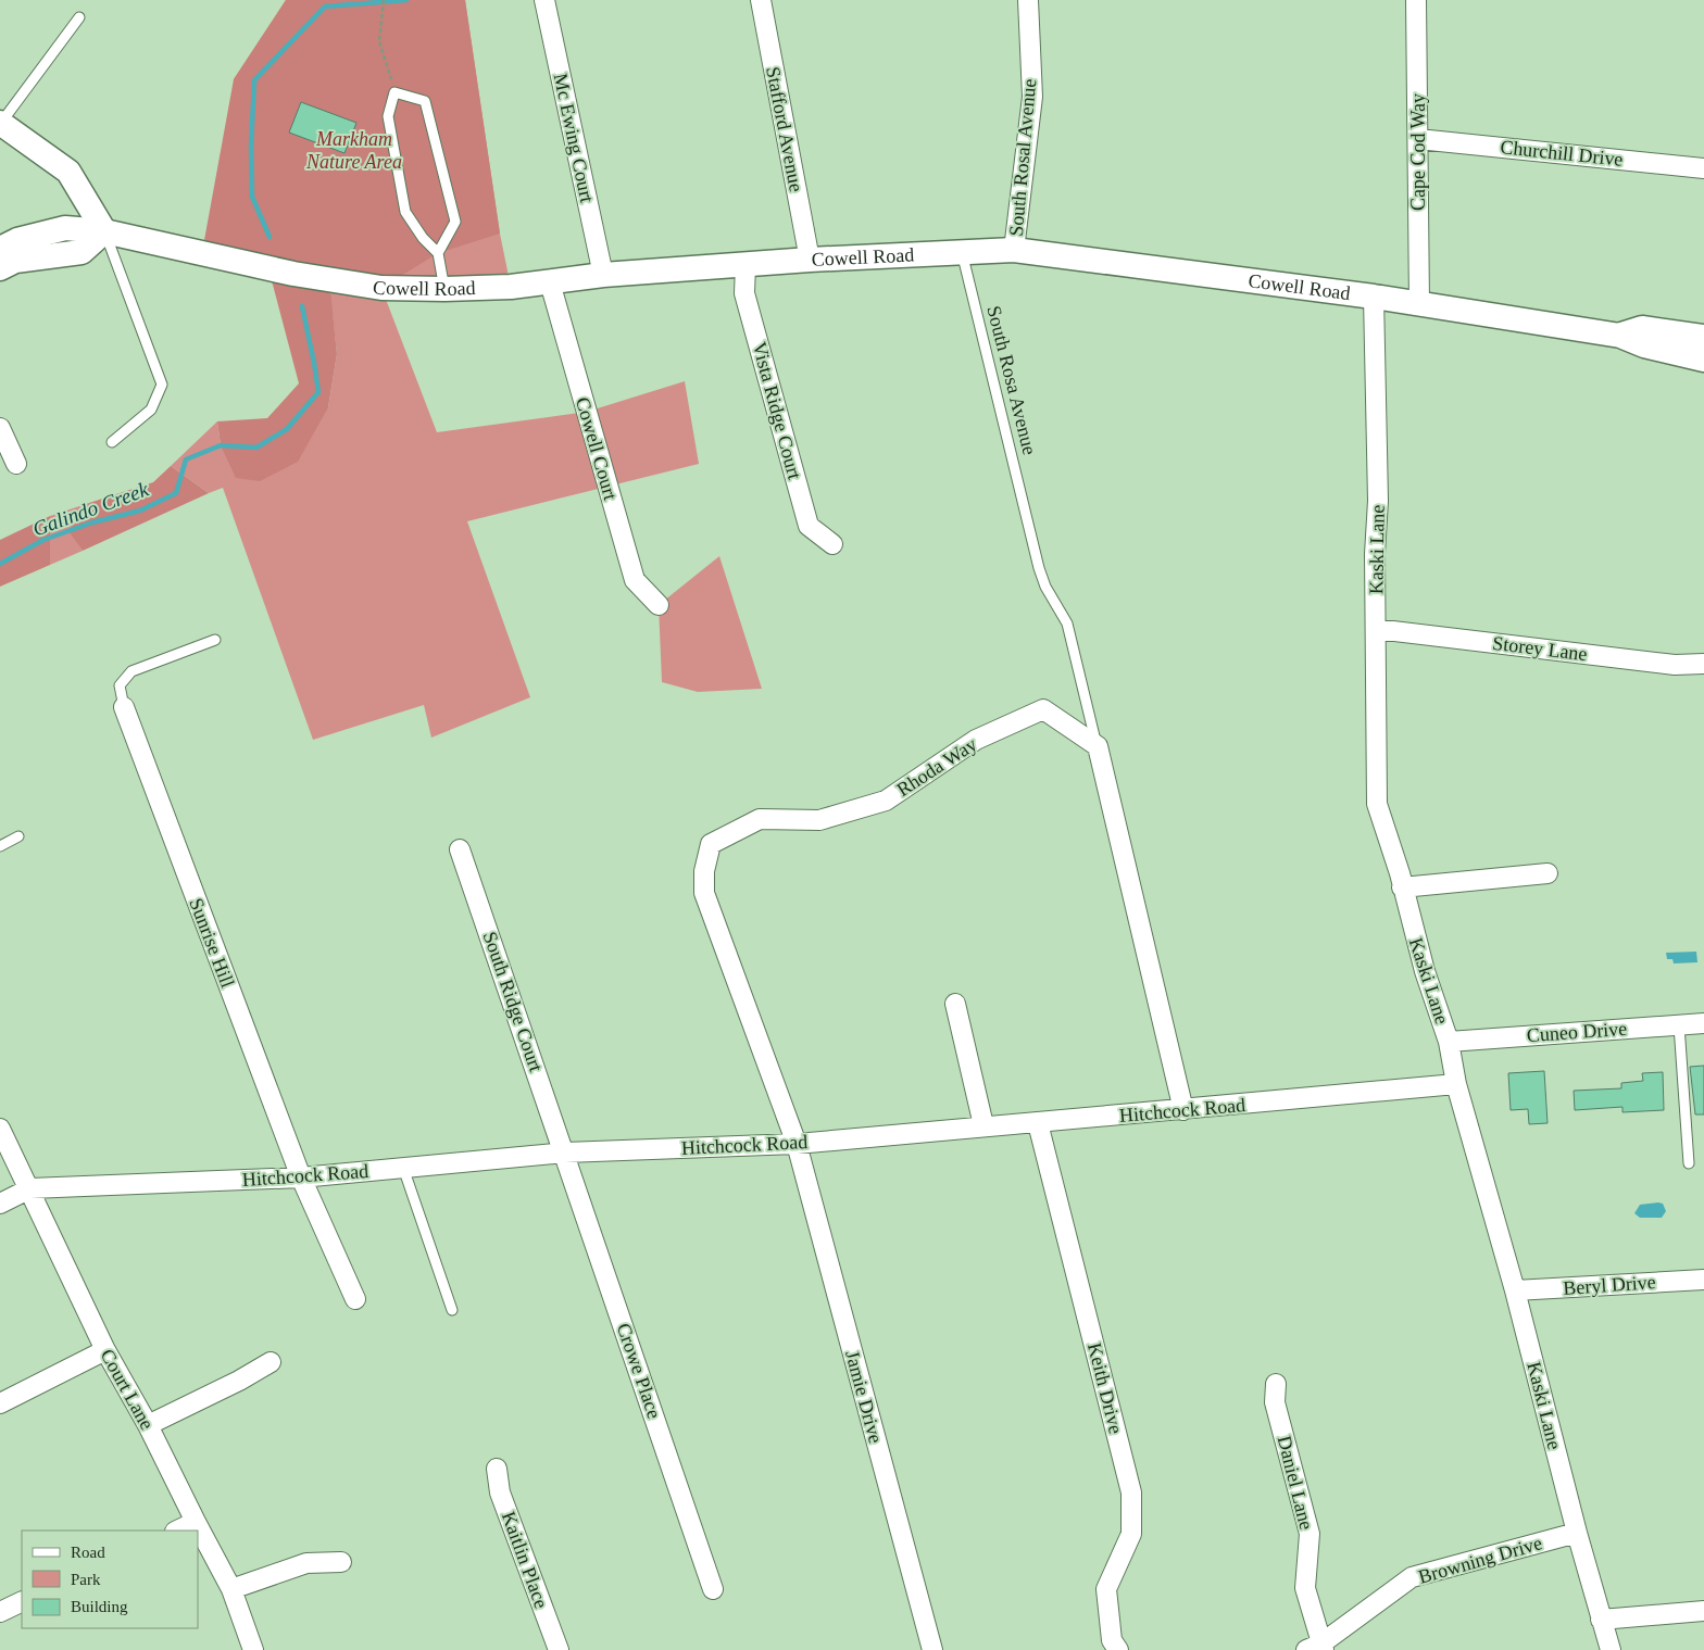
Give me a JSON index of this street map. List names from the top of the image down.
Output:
{
  "streets": {
    "street": [
      "Stafford Avenue",
      "Mc Ewing Court",
      "Cape Cod Way",
      "Churchill Drive",
      "South Rosal Avenue",
      "Cowell Road",
      "Vista Ridge Court",
      "Cowell Court",
      "Kaski Lane",
      "Storey Lane",
      "Rhoda Way",
      "Sunrise Hill",
      "South Ridge Court",
      "Cuneo Drive",
      "Hitchcock Road",
      "Beryl Drive",
      "Crowe Place",
      "Keith Drive",
      "Court Lane",
      "Jamie Drive",
      "Daniel Lane",
      "Kaitlin Place",
      "Browning Drive"
    ],
    "lane": ["South Rosa Avenue"]
  },
  "crossings": [
    ["Stafford Avenue", "Cowell Road"],
    ["Mc Ewing Court", "Cowell Road"],
    ["Cape Cod Way", "Churchill Drive"],
    ["Cape Cod Way", "Cowell Road"],
    ["South Rosal Avenue", "Cowell Road"],
    ["Cowell Road", "South Rosa Avenue"],
    ["Cowell Road", "Vista Ridge Court"],
    ["Cowell Road", "Cowell Court"],
    ["Cowell Road", "Kaski Lane"],
    ["South Rosa Avenue", "Rhoda Way"],
    ["Kaski Lane", "Storey Lane"],
    ["Kaski Lane", "Cuneo Drive"],
    ["Kaski Lane", "Hitchcock Road"],
    ["Kaski Lane", "Beryl Drive"],
    ["Kaski Lane", "Browning Drive"],
    ["Rhoda Way", "Hitchcock Road"],
    ["Rhoda Way", "Jamie Drive"],
    ["Sunrise Hill", "Hitchcock Road"],
    ["South Ridge Court", "Hitchcock Road"],
    ["South Ridge Court", "Crowe Place"],
    ["Hitchcock Road", "Crowe Place"],
    ["Hitchcock Road", "Keith Drive"],
    ["Hitchcock Road", "Court Lane"],
    ["Hitchcock Road", "Jamie Drive"],
    ["Daniel Lane", "Browning Drive"]
  ],
  "water": ["Galindo Creek"],
  "parks": ["Markham Nature Area"],
  "legend": ["Road", "Park", "Building"]
}
